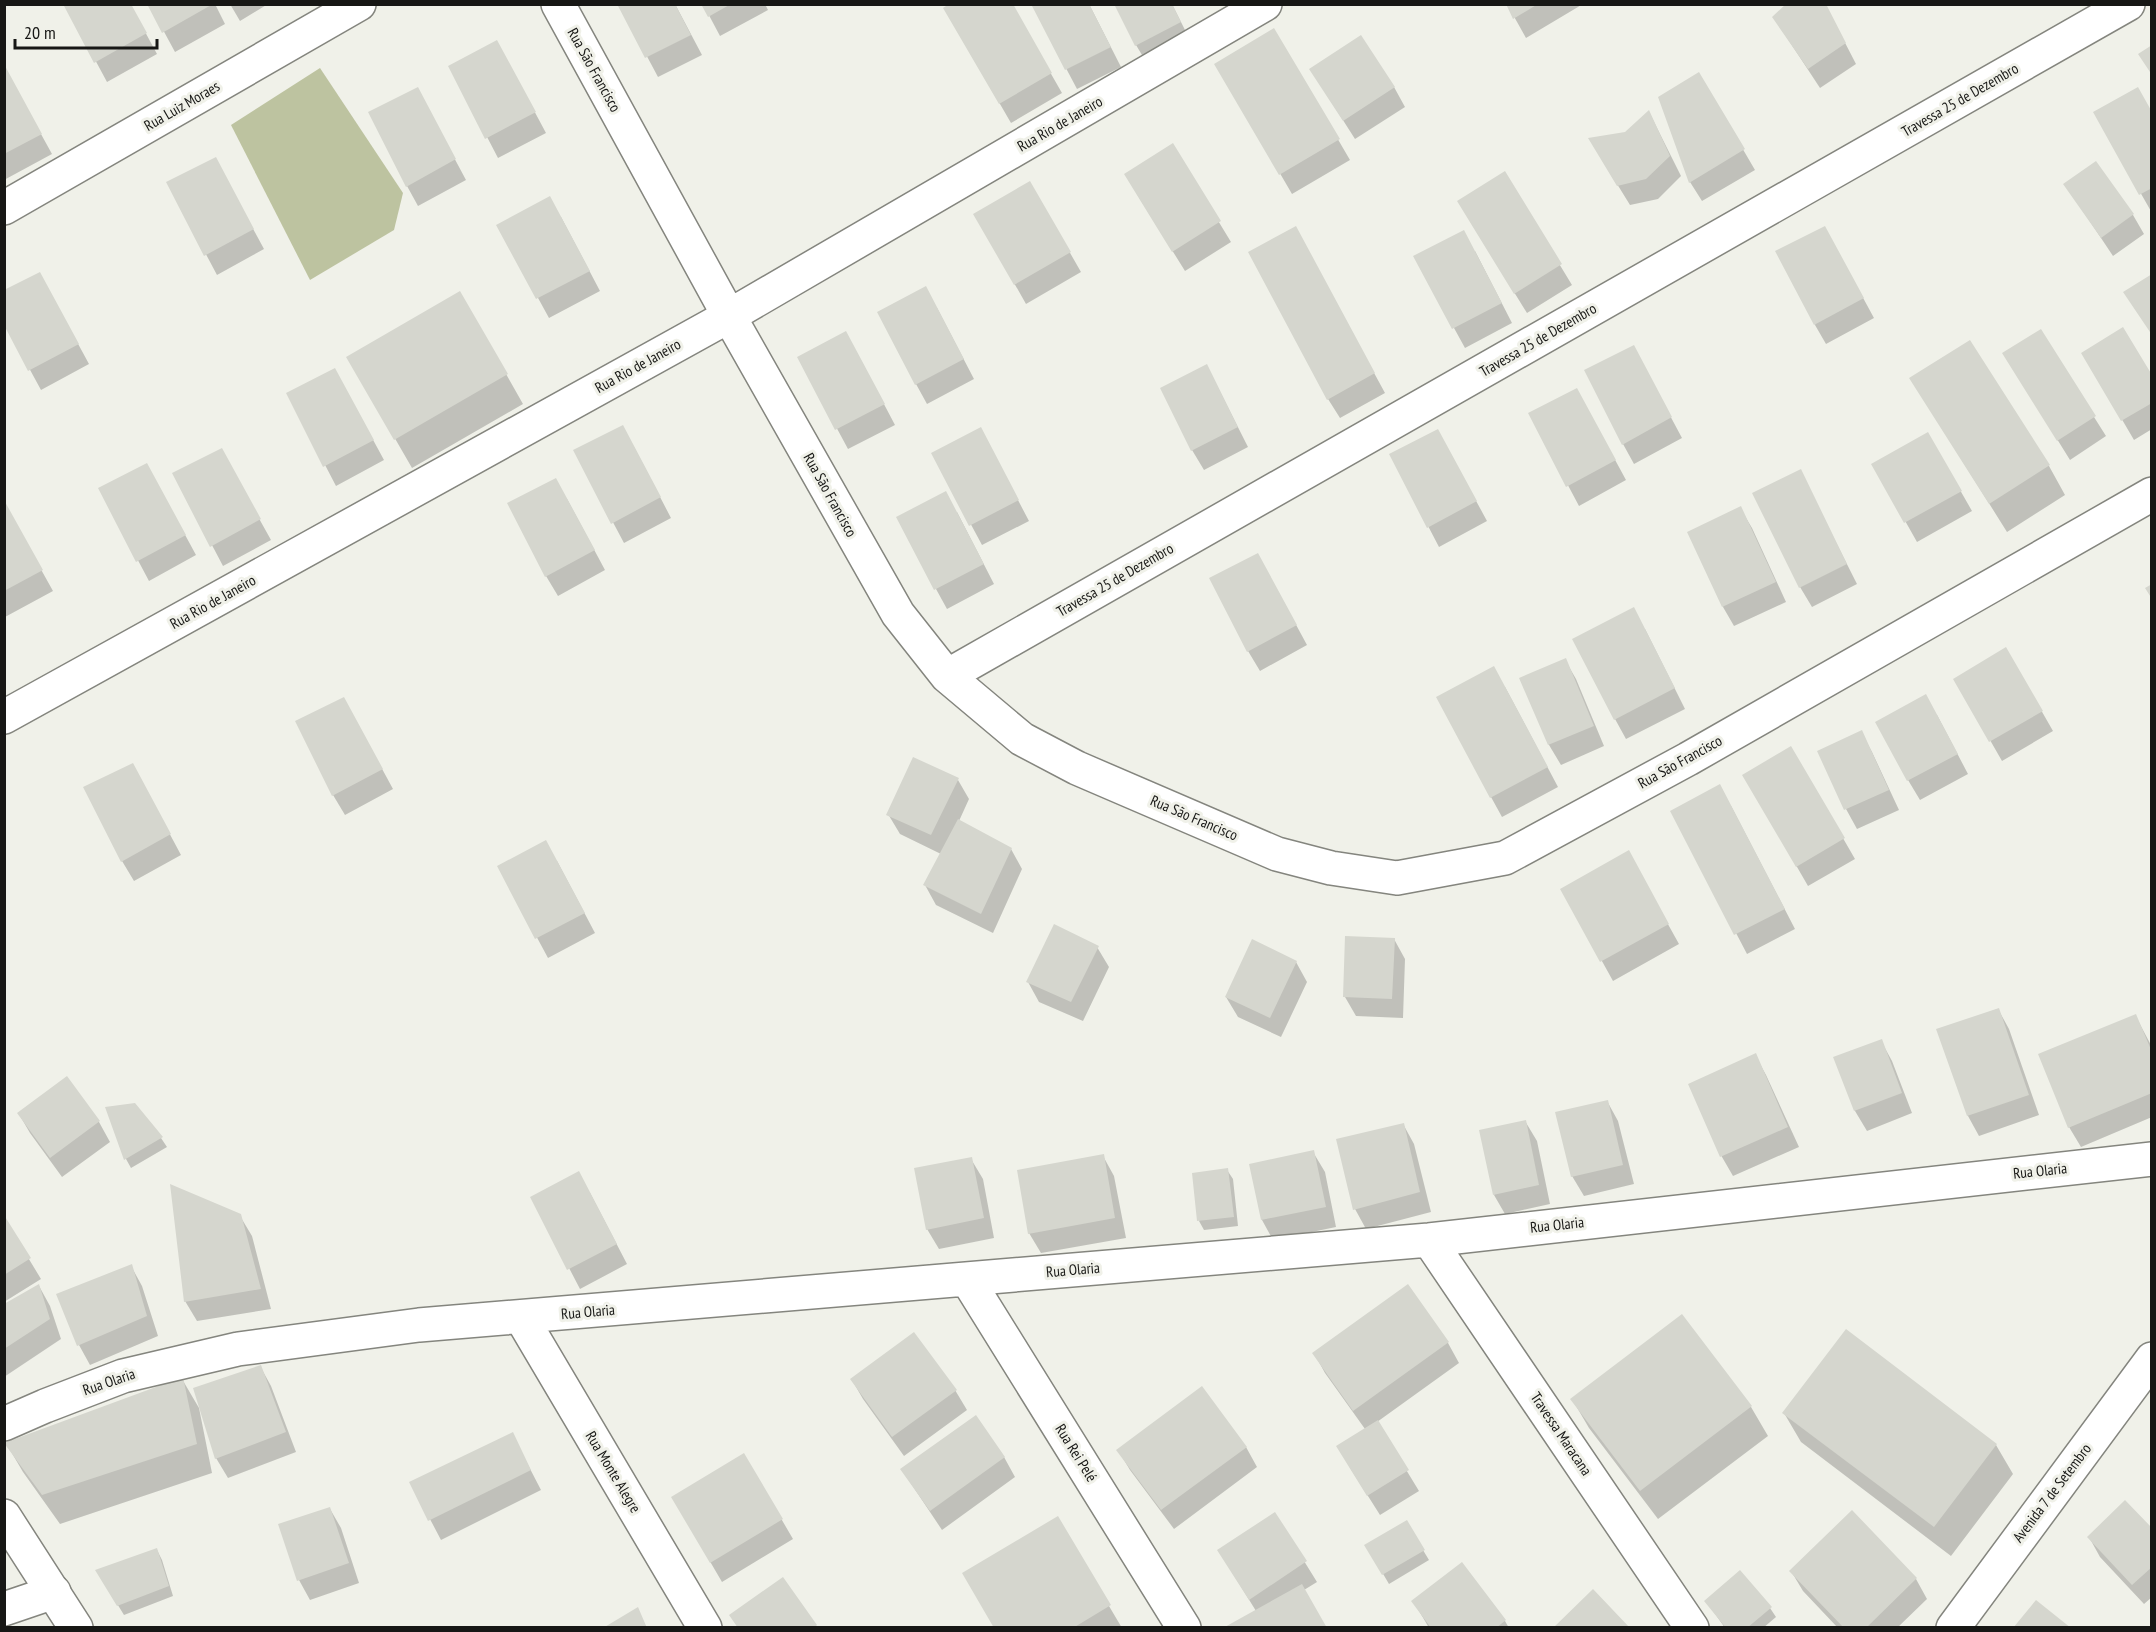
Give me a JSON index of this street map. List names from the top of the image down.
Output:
{
  "streets": {
    "street": [
      "Rua São Francisco",
      "Travessa 25 de Dezembro",
      "Rua Luiz Moraes",
      "Rua Rio de Janeiro",
      "Rua Olaria",
      "Travessa Maracana",
      "Rua Rei Pelé",
      "Rua Monte Alegre",
      "Avenida 7 de Setembro"
    ]
  },
  "crossings": [
    ["Rua São Francisco", "Travessa 25 de Dezembro"],
    ["Rua São Francisco", "Rua Rio de Janeiro"],
    ["Rua Olaria", "Travessa Maracana"],
    ["Rua Olaria", "Rua Rei Pelé"],
    ["Rua Olaria", "Rua Monte Alegre"]
  ],
  "scale_bar": "20 m"
}
